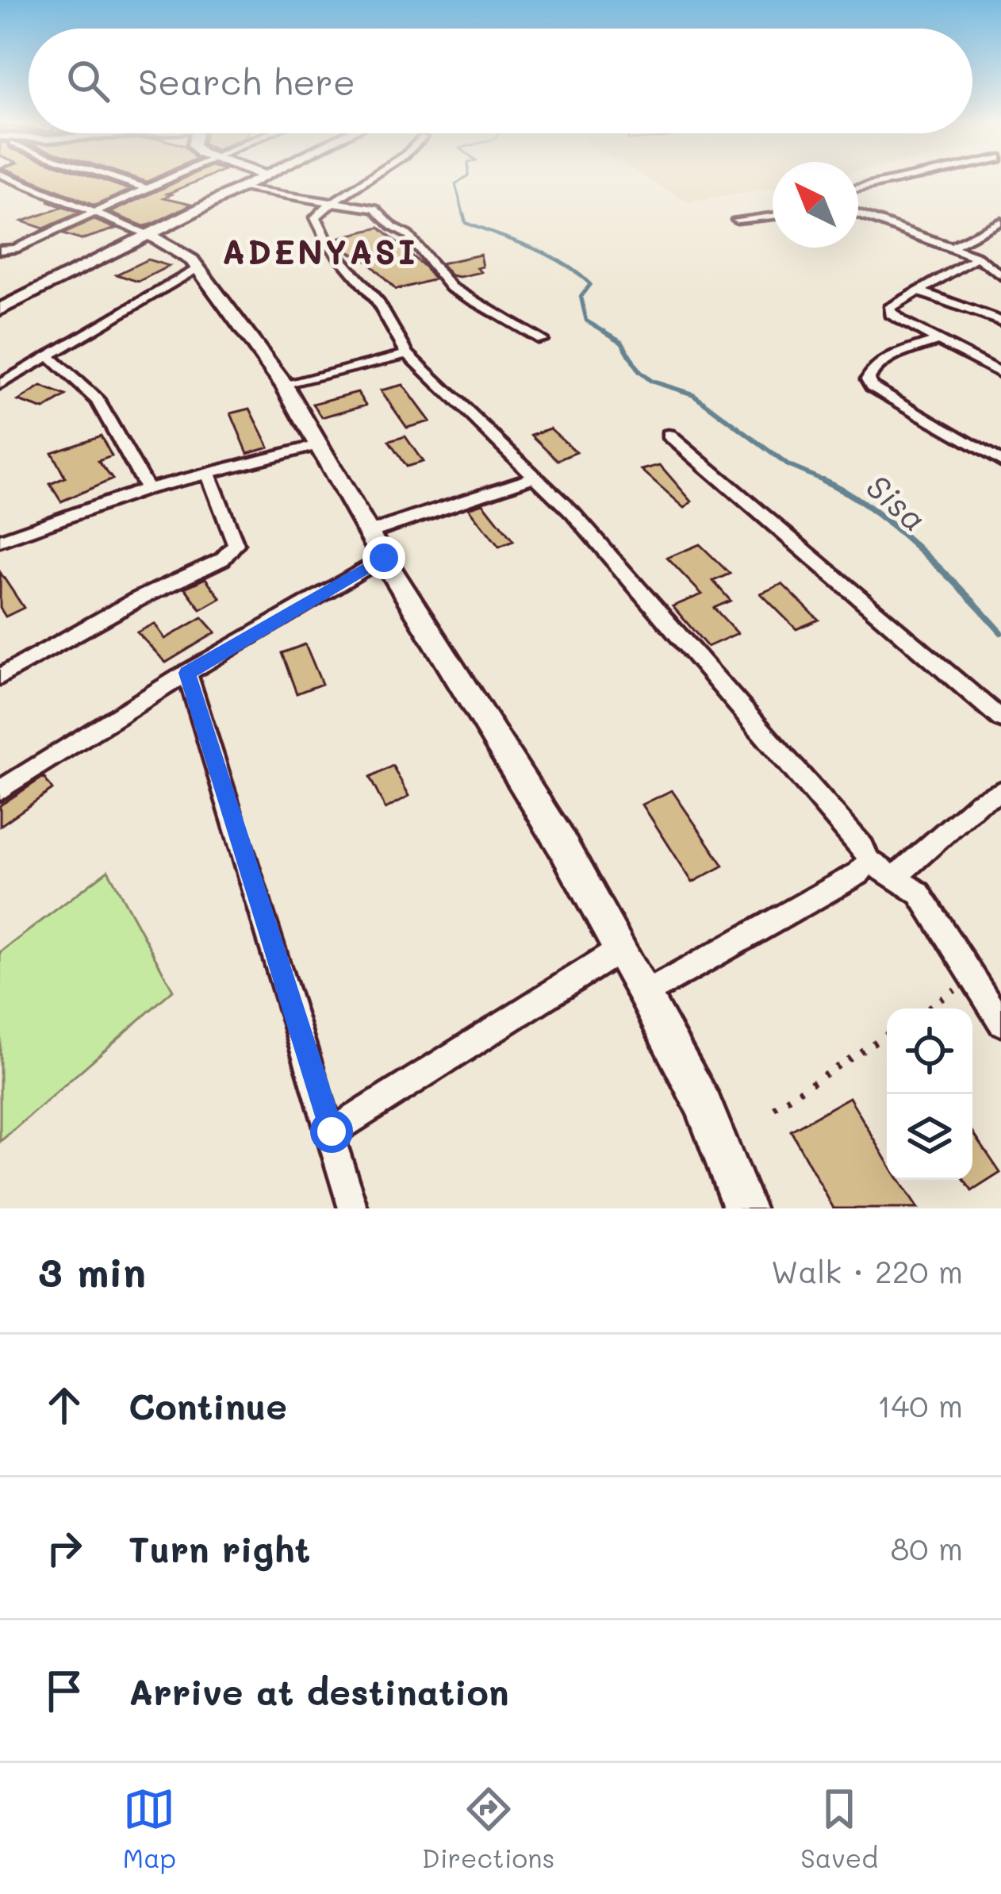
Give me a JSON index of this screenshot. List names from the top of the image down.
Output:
{
  "districts": ["ADENYASI"],
  "water": ["Sisa"],
  "north": "top left",
  "page": {
    "search": "Search here",
    "heading": ["3 min", "Walk · 220 m"],
    "list": [
      ["Continue", "140 m"],
      ["Turn right", "80 m"],
      "Arrive at destination"
    ],
    "nav": ["Map", "Directions", "Saved"]
  }
}
